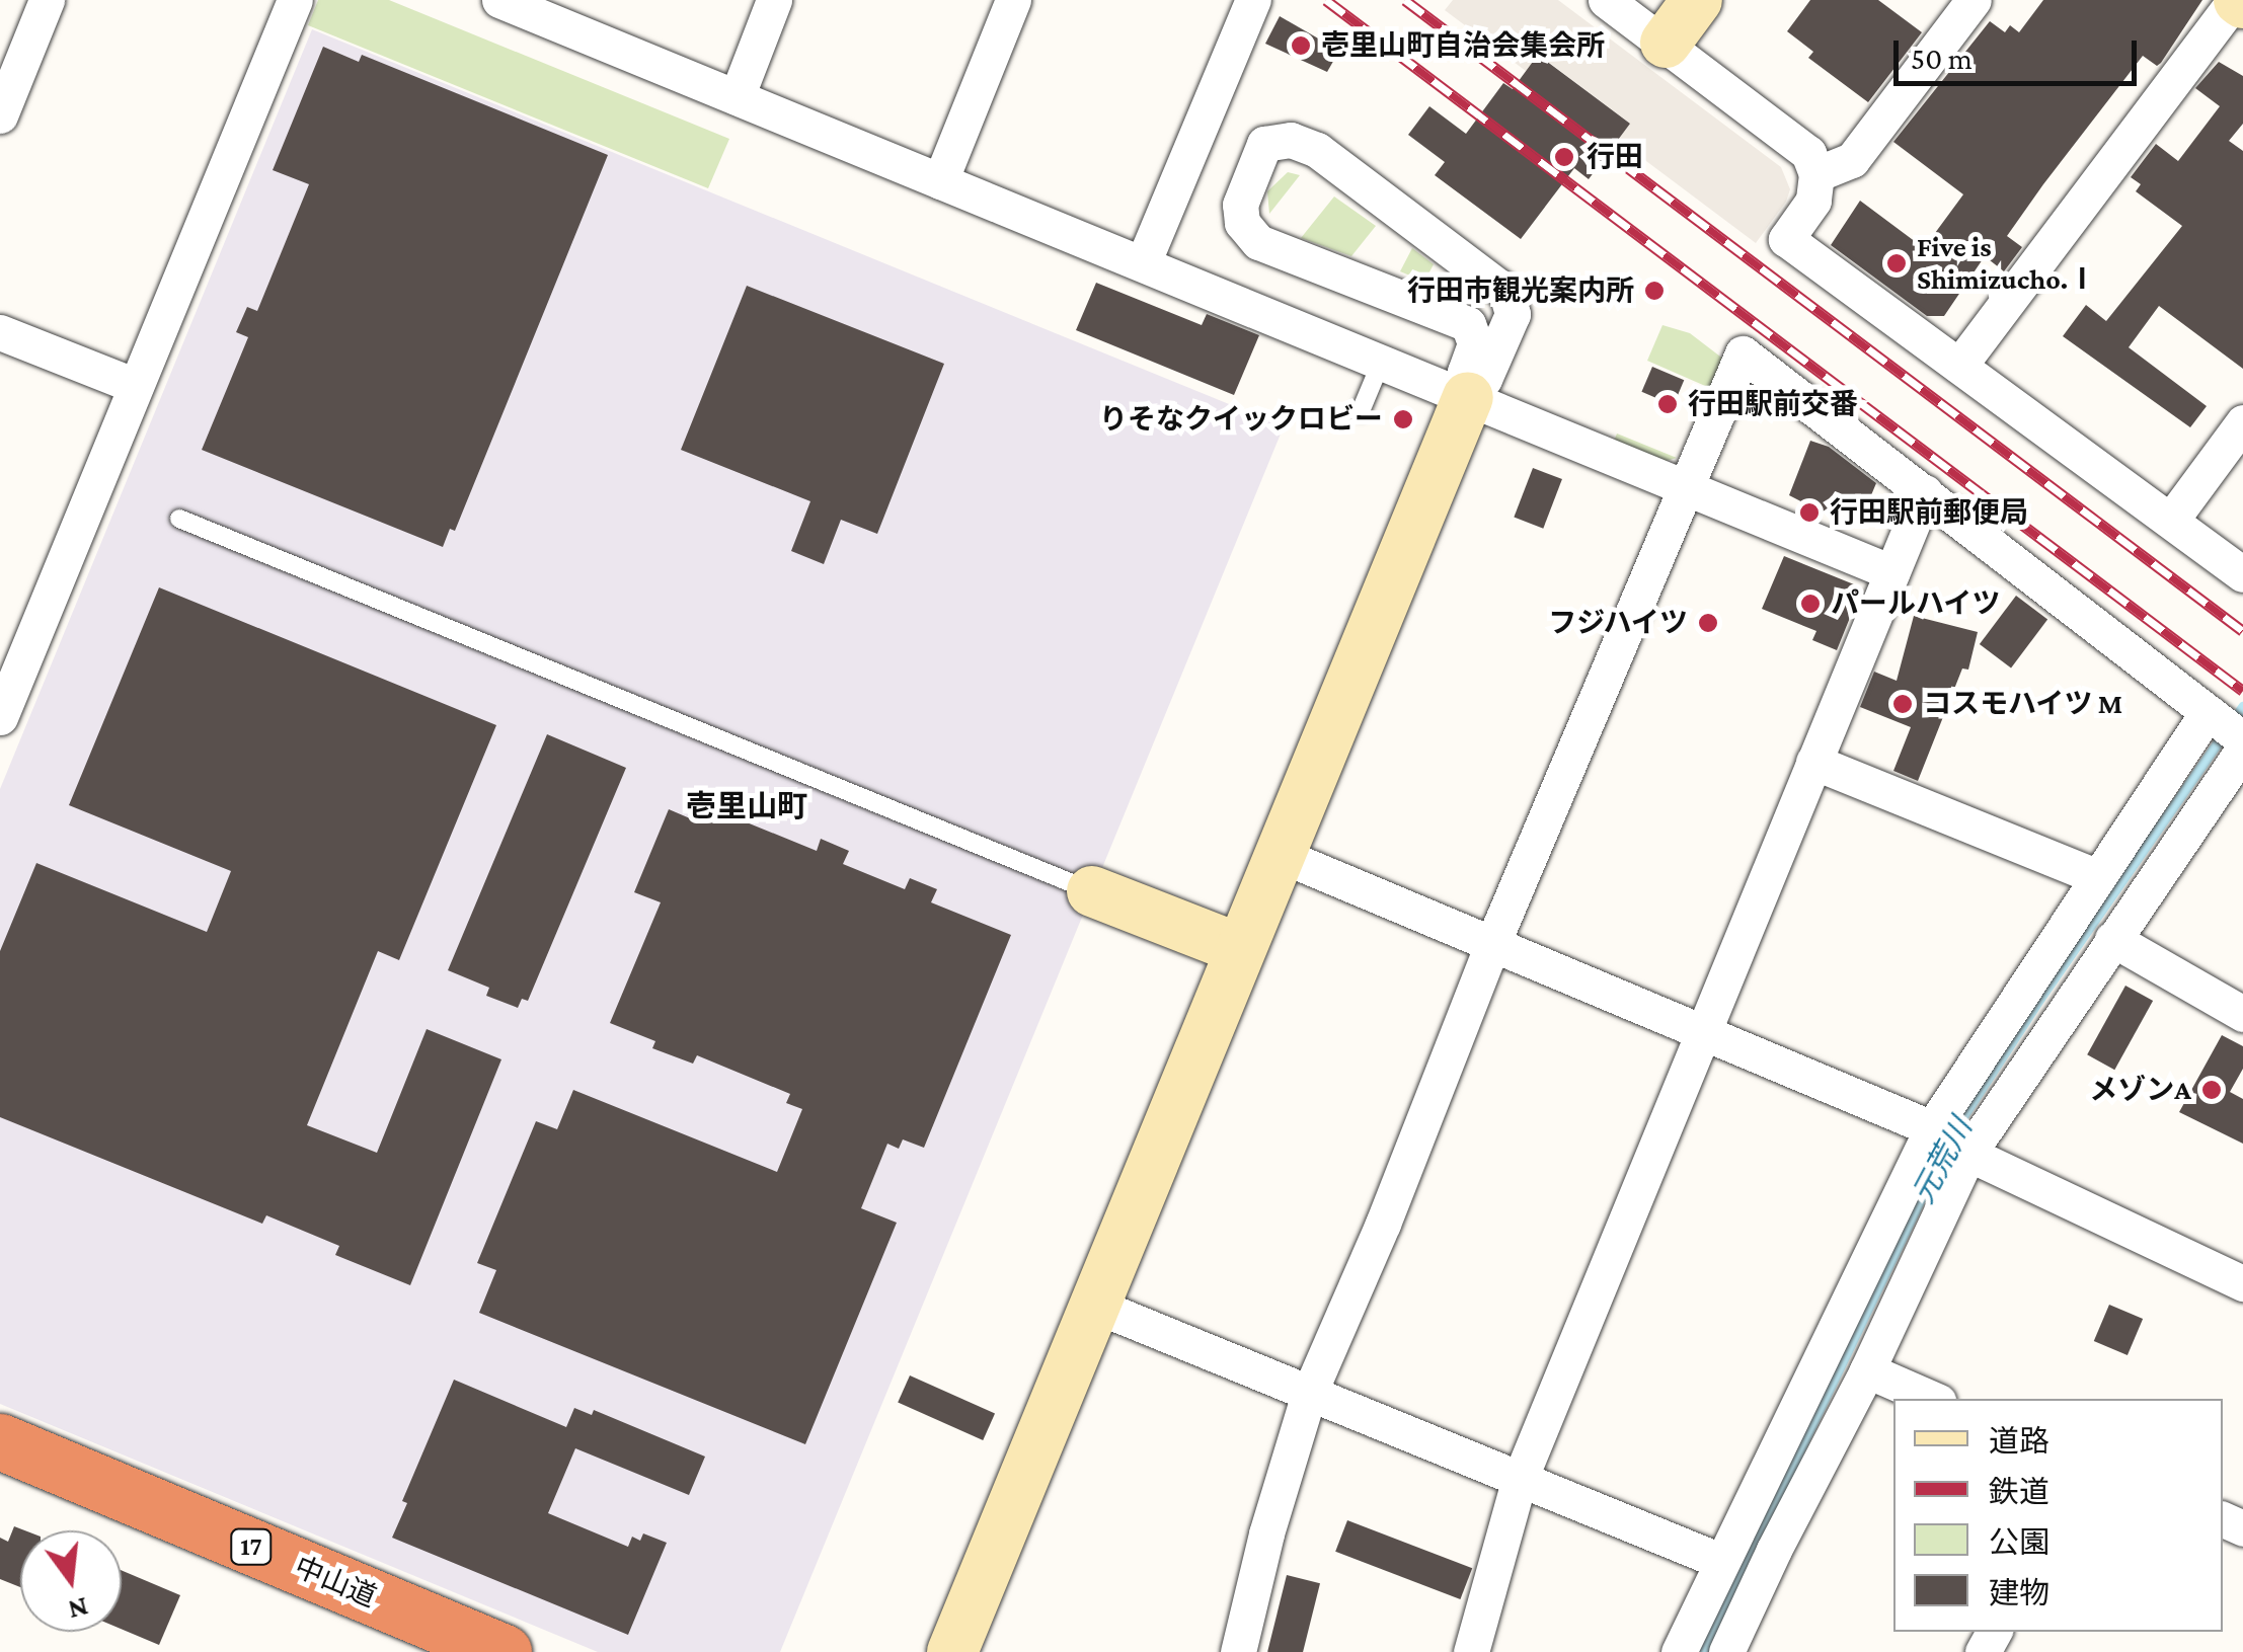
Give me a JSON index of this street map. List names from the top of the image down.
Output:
{
  "streets": {
    "highway": ["17", "中山道"]
  },
  "districts": ["壱里山町"],
  "water": ["元荒川"],
  "places": [
    "壱里山町自治会集会所",
    "行田",
    "Five is Shimizucho.Ⅰ",
    "行田市観光案内所",
    "行田駅前交番",
    "りそなクイックロビー",
    "行田駅前郵便局",
    "パールハイツ",
    "フジハイツ",
    "コスモハイツ M",
    "メゾンA"
  ],
  "legend": [
    "道路",
    "鉄道",
    "公園",
    "建物"
  ],
  "scale_bar": "50 m",
  "north": "bottom"
}
